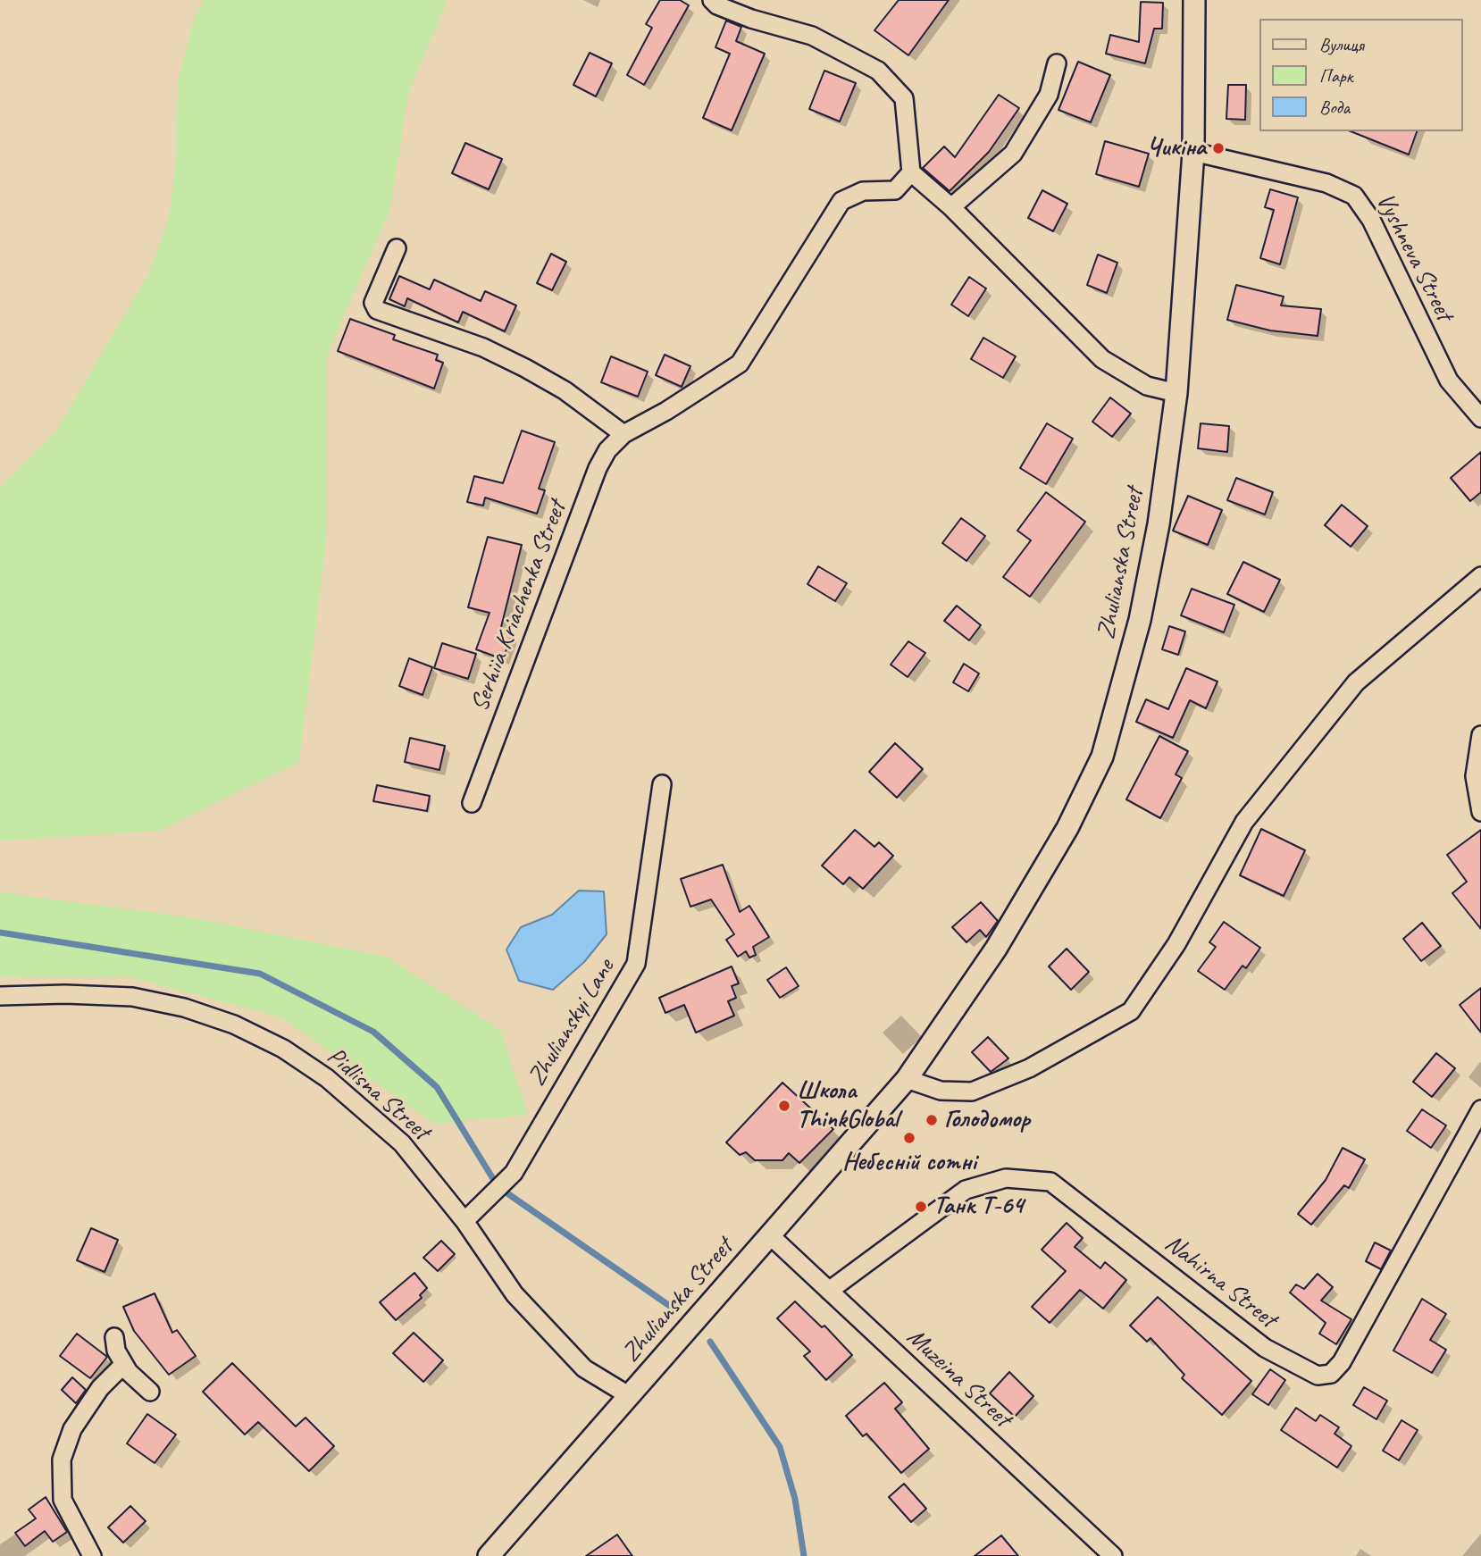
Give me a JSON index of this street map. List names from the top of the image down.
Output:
{
  "streets": {
    "street": [
      "Vyshneva Street",
      "Zhulianska Street",
      "Serhiia Kriachenka Street",
      "Zhulianskyi Lane",
      "Pidlisna Street",
      "Nahirna Street",
      "Muzeina Street"
    ]
  },
  "crossings": [
    ["Vyshneva Street", "Zhulianska Street"],
    ["Zhulianska Street", "Pidlisna Street"],
    ["Zhulianska Street", "Muzeina Street"],
    ["Zhulianskyi Lane", "Pidlisna Street"],
    ["Nahirna Street", "Muzeina Street"]
  ],
  "places": [
    "Чикіна",
    "Школа ThinkGlobal",
    "Голодомор",
    "Небесній сотні",
    "Танк Т-64"
  ],
  "legend": ["Вулиця", "Парк", "Вода"]
}
